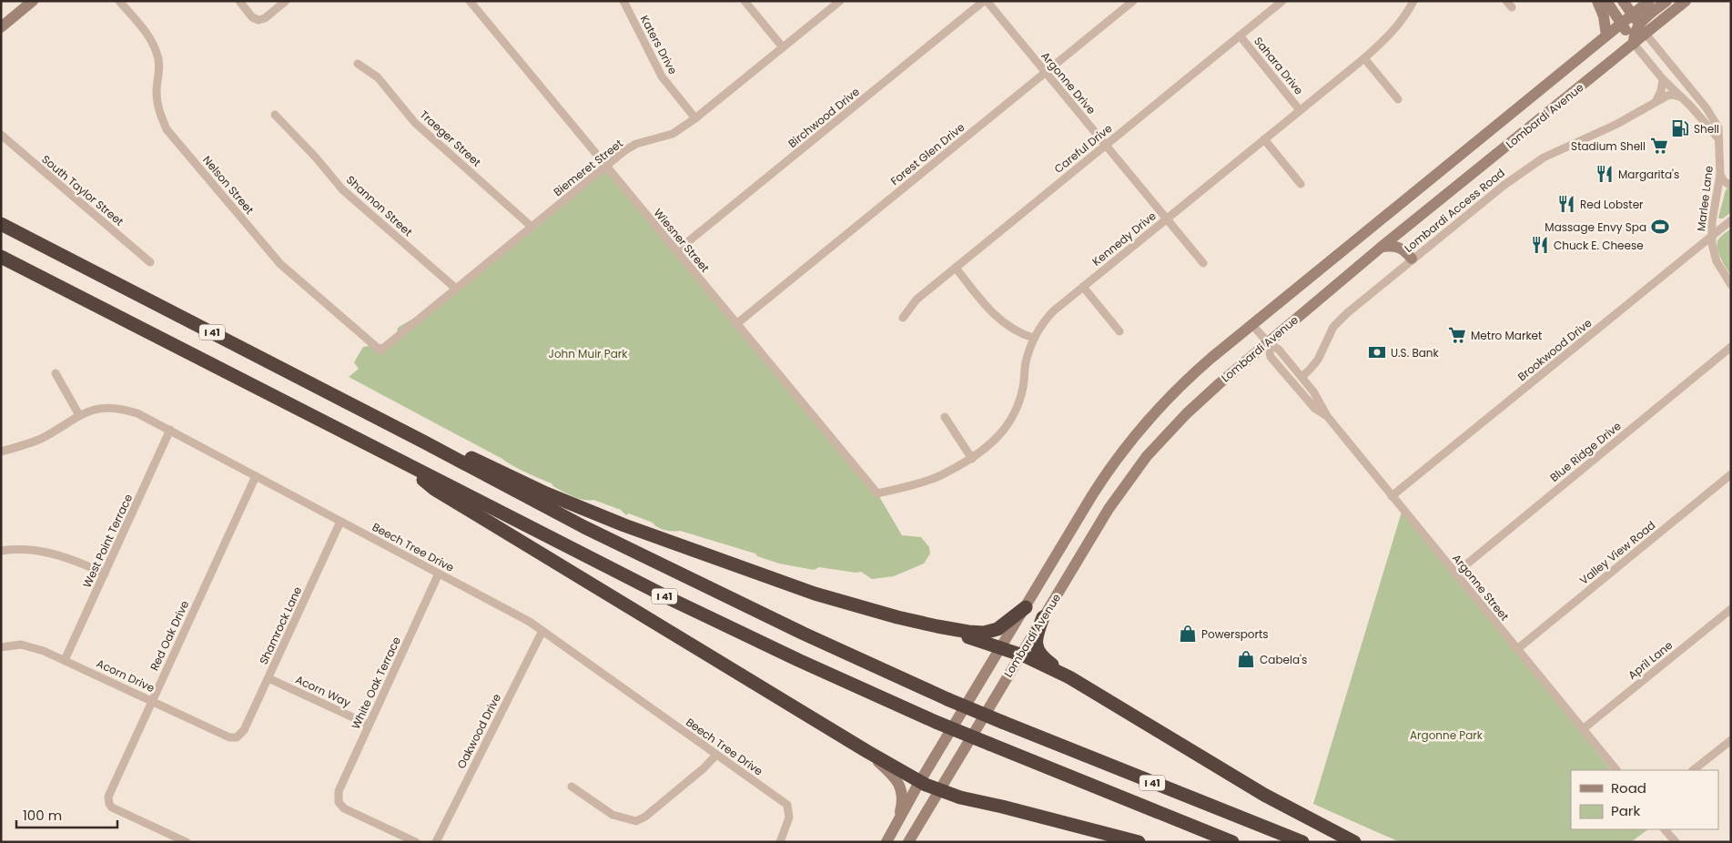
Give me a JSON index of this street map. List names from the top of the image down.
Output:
{
  "streets": {
    "highway": ["I 41"],
    "main road": ["Lombardi Avenue"],
    "street": [
      "Katers Drive",
      "Sahara Drive",
      "Argonne Drive",
      "Birchwood Drive",
      "Traeger Street",
      "Careful Drive",
      "Forest Glen Drive",
      "Biemeret Street",
      "Nelson Street",
      "South Taylor Street",
      "Marlee Lane",
      "Shannon Street",
      "Lombardi Access Road",
      "Kennedy Drive",
      "Wiesner Street",
      "Brookwood Drive",
      "Blue Ridge Drive",
      "West Point Terrace",
      "Beech Tree Drive",
      "Valley View Road",
      "Argonne Street",
      "Shamrock Lane",
      "Red Oak Drive",
      "April Lane",
      "Acorn Drive",
      "White Oak Terrace",
      "Acorn Way",
      "Oakwood Drive"
    ]
  },
  "crossings": [
    ["Katers Drive", "Biemeret Street"],
    ["Sahara Drive", "Careful Drive"],
    ["Sahara Drive", "Kennedy Drive"],
    ["Argonne Drive", "Birchwood Drive"],
    ["Argonne Drive", "Careful Drive"],
    ["Argonne Drive", "Forest Glen Drive"],
    ["Argonne Drive", "Kennedy Drive"],
    ["Lombardi Avenue", "Marlee Lane"],
    ["Lombardi Avenue", "Argonne Street"],
    ["Birchwood Drive", "Wiesner Street"],
    ["Traeger Street", "Biemeret Street"],
    ["Forest Glen Drive", "Wiesner Street"],
    ["Biemeret Street", "Nelson Street"],
    ["Biemeret Street", "Shannon Street"],
    ["Biemeret Street", "Wiesner Street"],
    ["Marlee Lane", "Brookwood Drive"],
    ["Lombardi Access Road", "Argonne Street"],
    ["Kennedy Drive", "Wiesner Street"],
    ["Brookwood Drive", "Argonne Street"],
    ["Blue Ridge Drive", "Argonne Street"],
    ["West Point Terrace", "Beech Tree Drive"],
    ["West Point Terrace", "Acorn Drive"],
    ["Beech Tree Drive", "Shamrock Lane"],
    ["Beech Tree Drive", "Red Oak Drive"],
    ["Beech Tree Drive", "White Oak Terrace"],
    ["Beech Tree Drive", "Oakwood Drive"],
    ["Valley View Road", "Argonne Street"],
    ["Argonne Street", "April Lane"],
    ["Shamrock Lane", "Acorn Drive"],
    ["Shamrock Lane", "Acorn Way"],
    ["Red Oak Drive", "Acorn Drive"],
    ["White Oak Terrace", "Acorn Way"]
  ],
  "parks": ["John Muir Park", "Argonne Park"],
  "places": {
    "fuel station": ["Shell"],
    "supermarket": ["Stadium Shell", "Metro Market"],
    "restaurant": ["Margarita's", "Red Lobster", "Chuck E. Cheese"],
    "sports": ["Massage Envy Spa"],
    "bank": ["U.S. Bank"],
    "shop": ["Powersports", "Cabela's"]
  },
  "legend": ["Road", "Park"],
  "scale_bar": "100 m"
}
